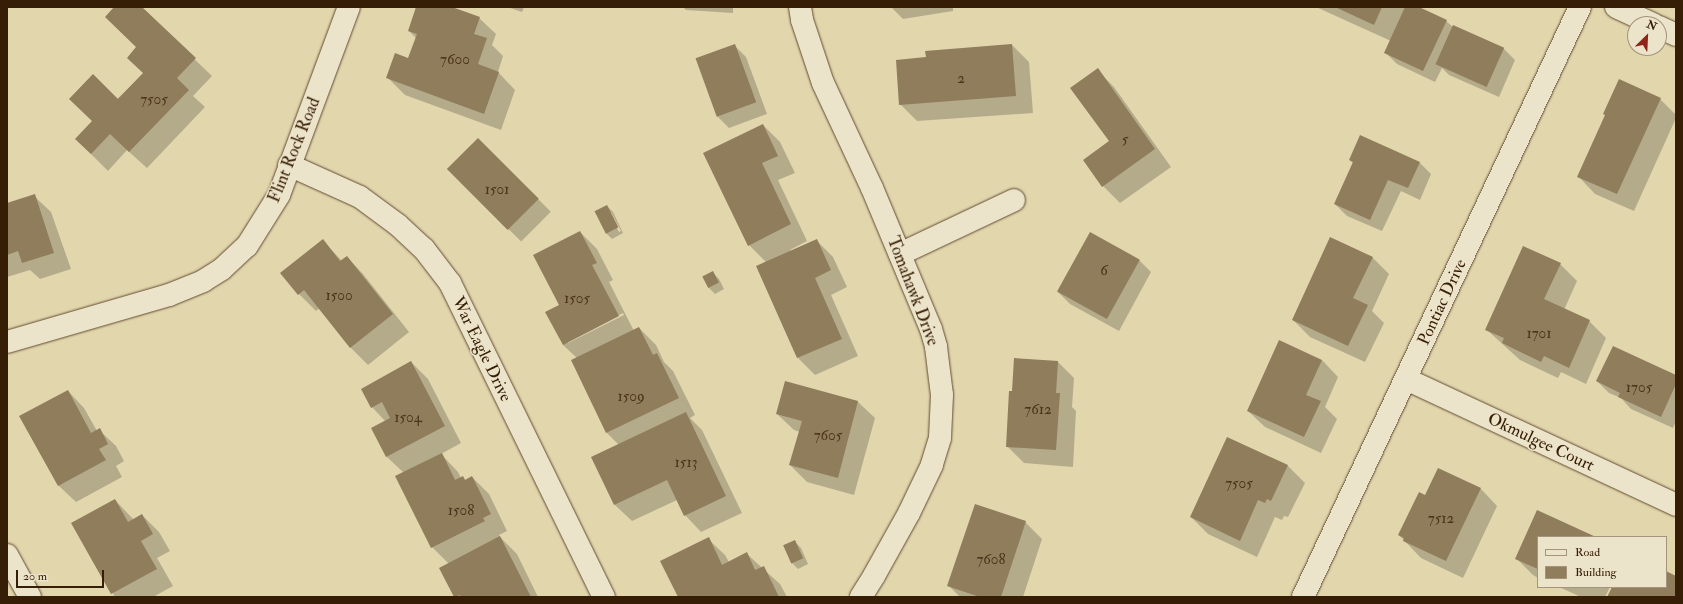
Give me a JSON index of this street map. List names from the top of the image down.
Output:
{
  "streets": {
    "street": [
      "Flint Rock Road",
      "Tomahawk Drive",
      "Pontiac Drive",
      "War Eagle Drive",
      "Okmulgee Court"
    ]
  },
  "crossings": [
    ["Flint Rock Road", "War Eagle Drive"],
    ["Pontiac Drive", "Okmulgee Court"]
  ],
  "house_numbers": [
    "7600",
    "2",
    "7505",
    "5",
    "1501",
    "6",
    "1500",
    "1505",
    "1701",
    "1705",
    "1509",
    "7612",
    "1504",
    "7605",
    "1513",
    "7505",
    "1508",
    "7512",
    "7608"
  ],
  "legend": ["Road", "Building"],
  "scale_bar": "20 m",
  "north": "top right"
}
